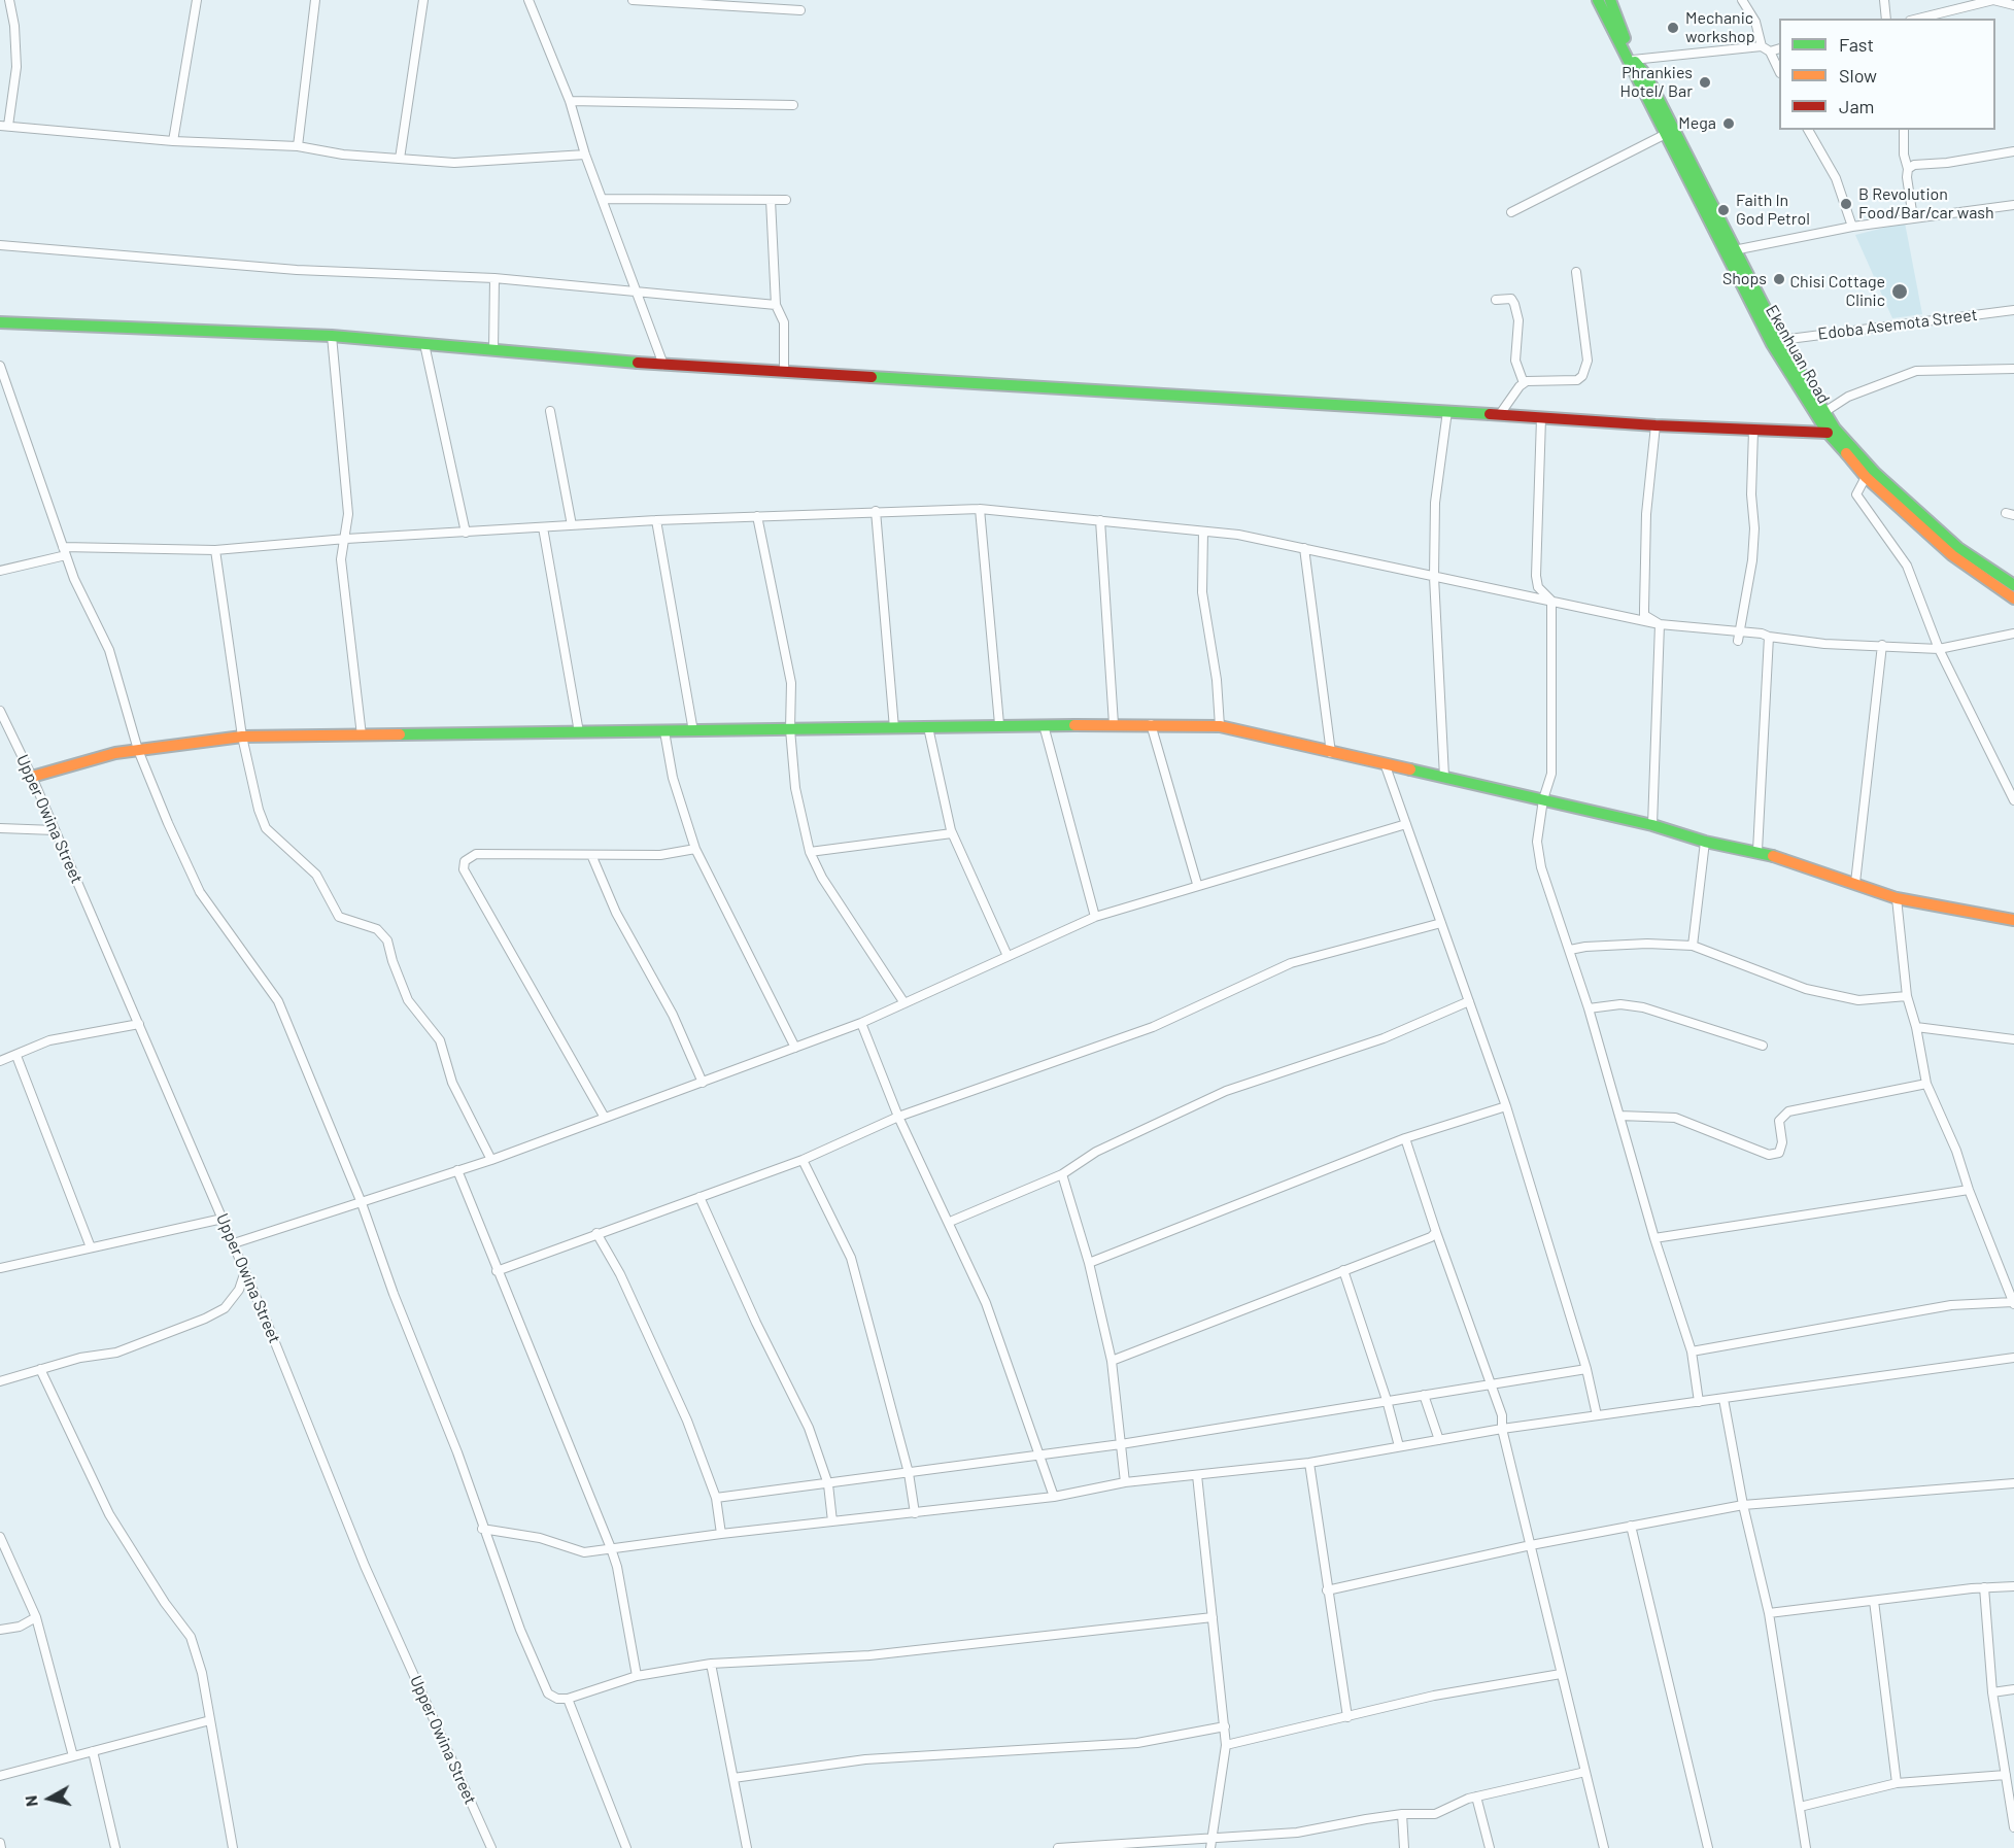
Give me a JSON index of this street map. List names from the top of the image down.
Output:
{
  "streets": {
    "street": ["Edoba Asemota Street", "Ekenhuan Road", "Upper Owina Street"]
  },
  "crossings": [
    ["Edoba Asemota Street", "Ekenhuan Road"]
  ],
  "places": [
    "Mechanic workshop",
    "Phrankies Hotel/ Bar",
    "Mega",
    "B Revolution Food/Bar/car wash",
    "Faith In God Petrol",
    "Shops",
    "Chisi Cottage Clinic"
  ],
  "legend": ["Fast", "Slow", "Jam"],
  "north": "left"
}
